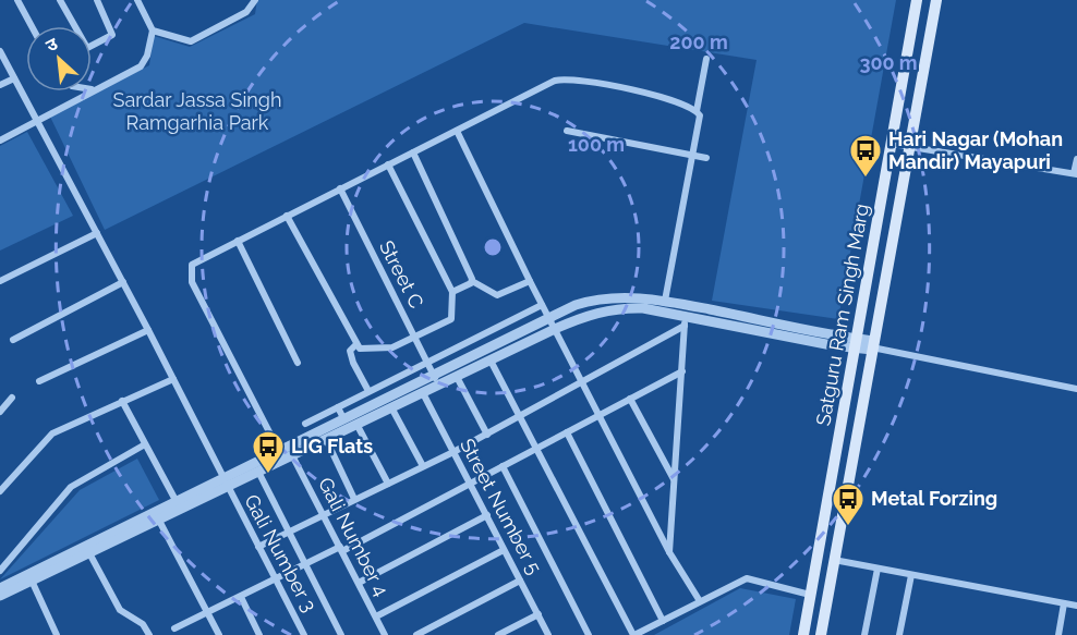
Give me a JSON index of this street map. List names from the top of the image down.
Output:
{
  "streets": {
    "main road": ["Satguru Ram Singh Marg"],
    "street": [
      "Street C",
      "Street Number 5",
      "Gali Number 4",
      "Gali Number 3"
    ]
  },
  "parks": ["Sardar Jassa Singh Ramgarhia Park"],
  "places": {
    "bus stop": ["Hari Nagar (Mohan Mandir) Mayapuri", "LIG Flats", "Metal Forzing"]
  },
  "north": "top left",
  "rings": ["200 m", "300 m", "100 m"]
}
